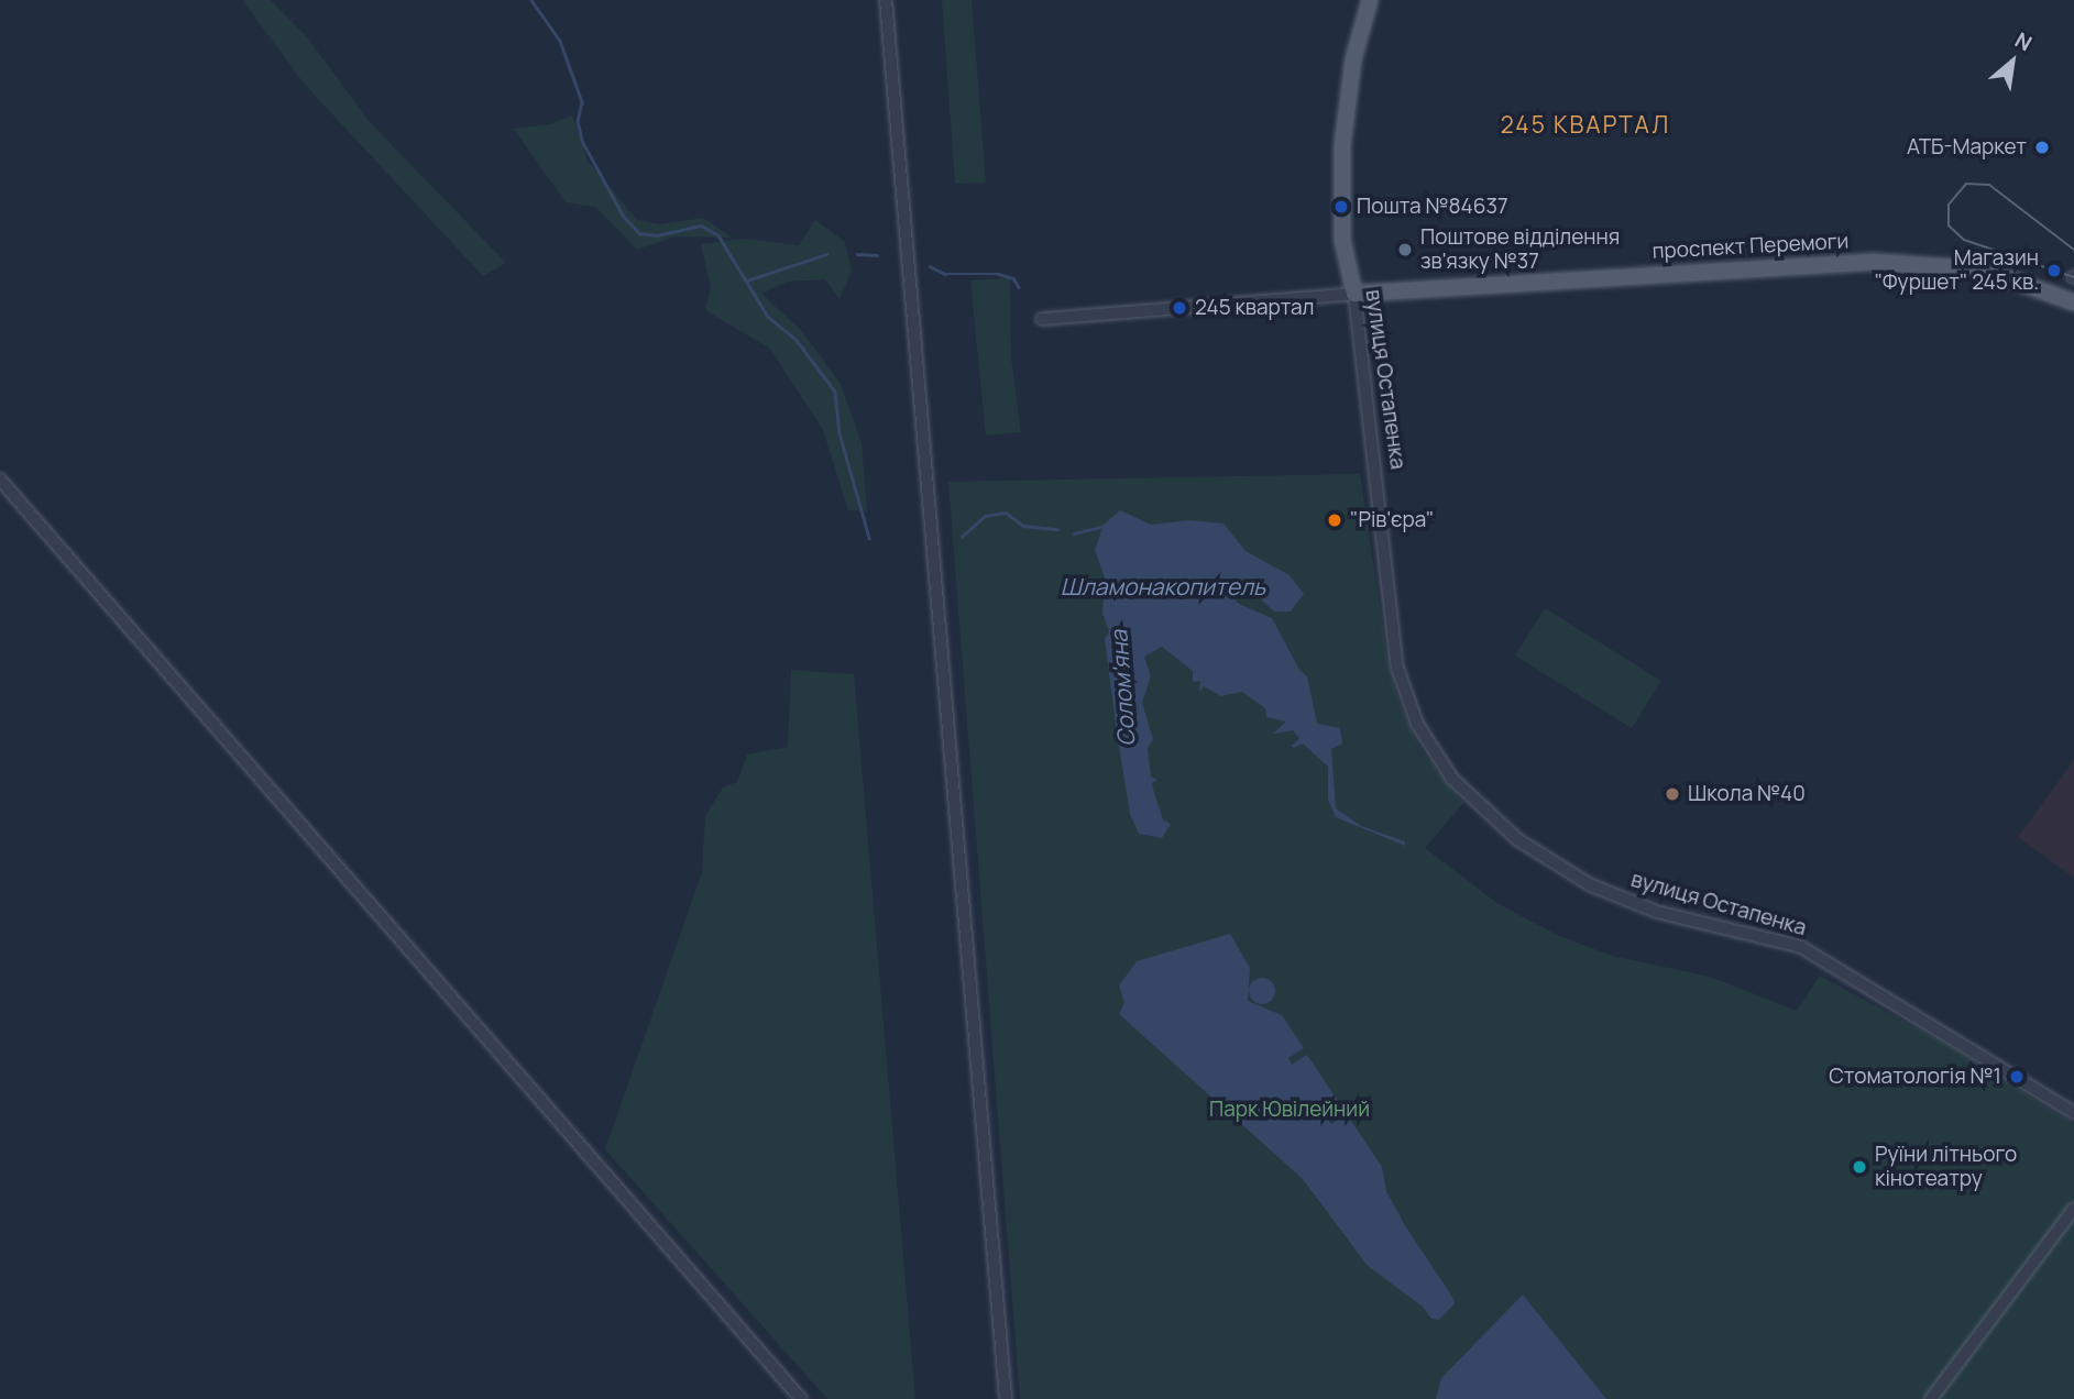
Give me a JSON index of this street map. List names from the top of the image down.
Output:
{
  "streets": {
    "main road": ["проспект Перемоги", "вулиця Остапенка"]
  },
  "crossings": [
    ["проспект Перемоги", "вулиця Остапенка"]
  ],
  "districts": ["245 КВАРТАЛ"],
  "water": ["Шламонакопитель", "Солом'яна"],
  "parks": ["Парк Ювілейний"],
  "places": [
    "АТБ-Маркет",
    "Пошта №84637",
    "Поштове відділення зв'язку №37",
    "Магазин \"Фуршет\" 245 кв.",
    "245 квартал",
    "\"Рів'єра\"",
    "Школа №40",
    "Стоматологія №1",
    "Руїни літнього кінотеатру"
  ],
  "north": "top right"
}
